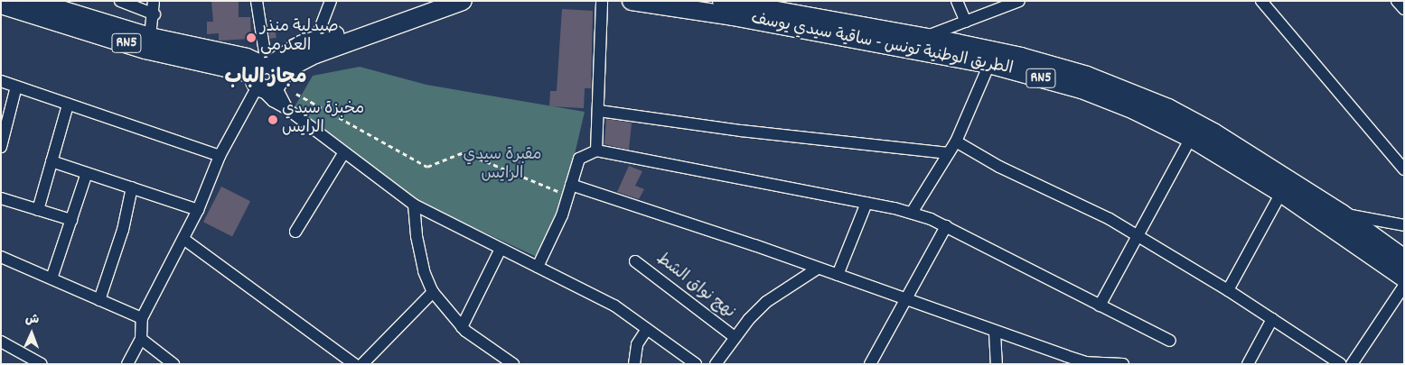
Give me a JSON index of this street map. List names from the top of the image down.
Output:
{
  "streets": {
    "main road": ["RN5", "الطريق الوطنية تونس - ساقية سيدي يوسف"],
    "street": ["نهج نواق الشط"]
  },
  "districts": ["مجاز الباب"],
  "parks": ["مقبرة سيدي الرايس"],
  "places": ["صيدلية منذر العكرمي", "مخبزة سيدي الرايس"],
  "north": "top"
}
